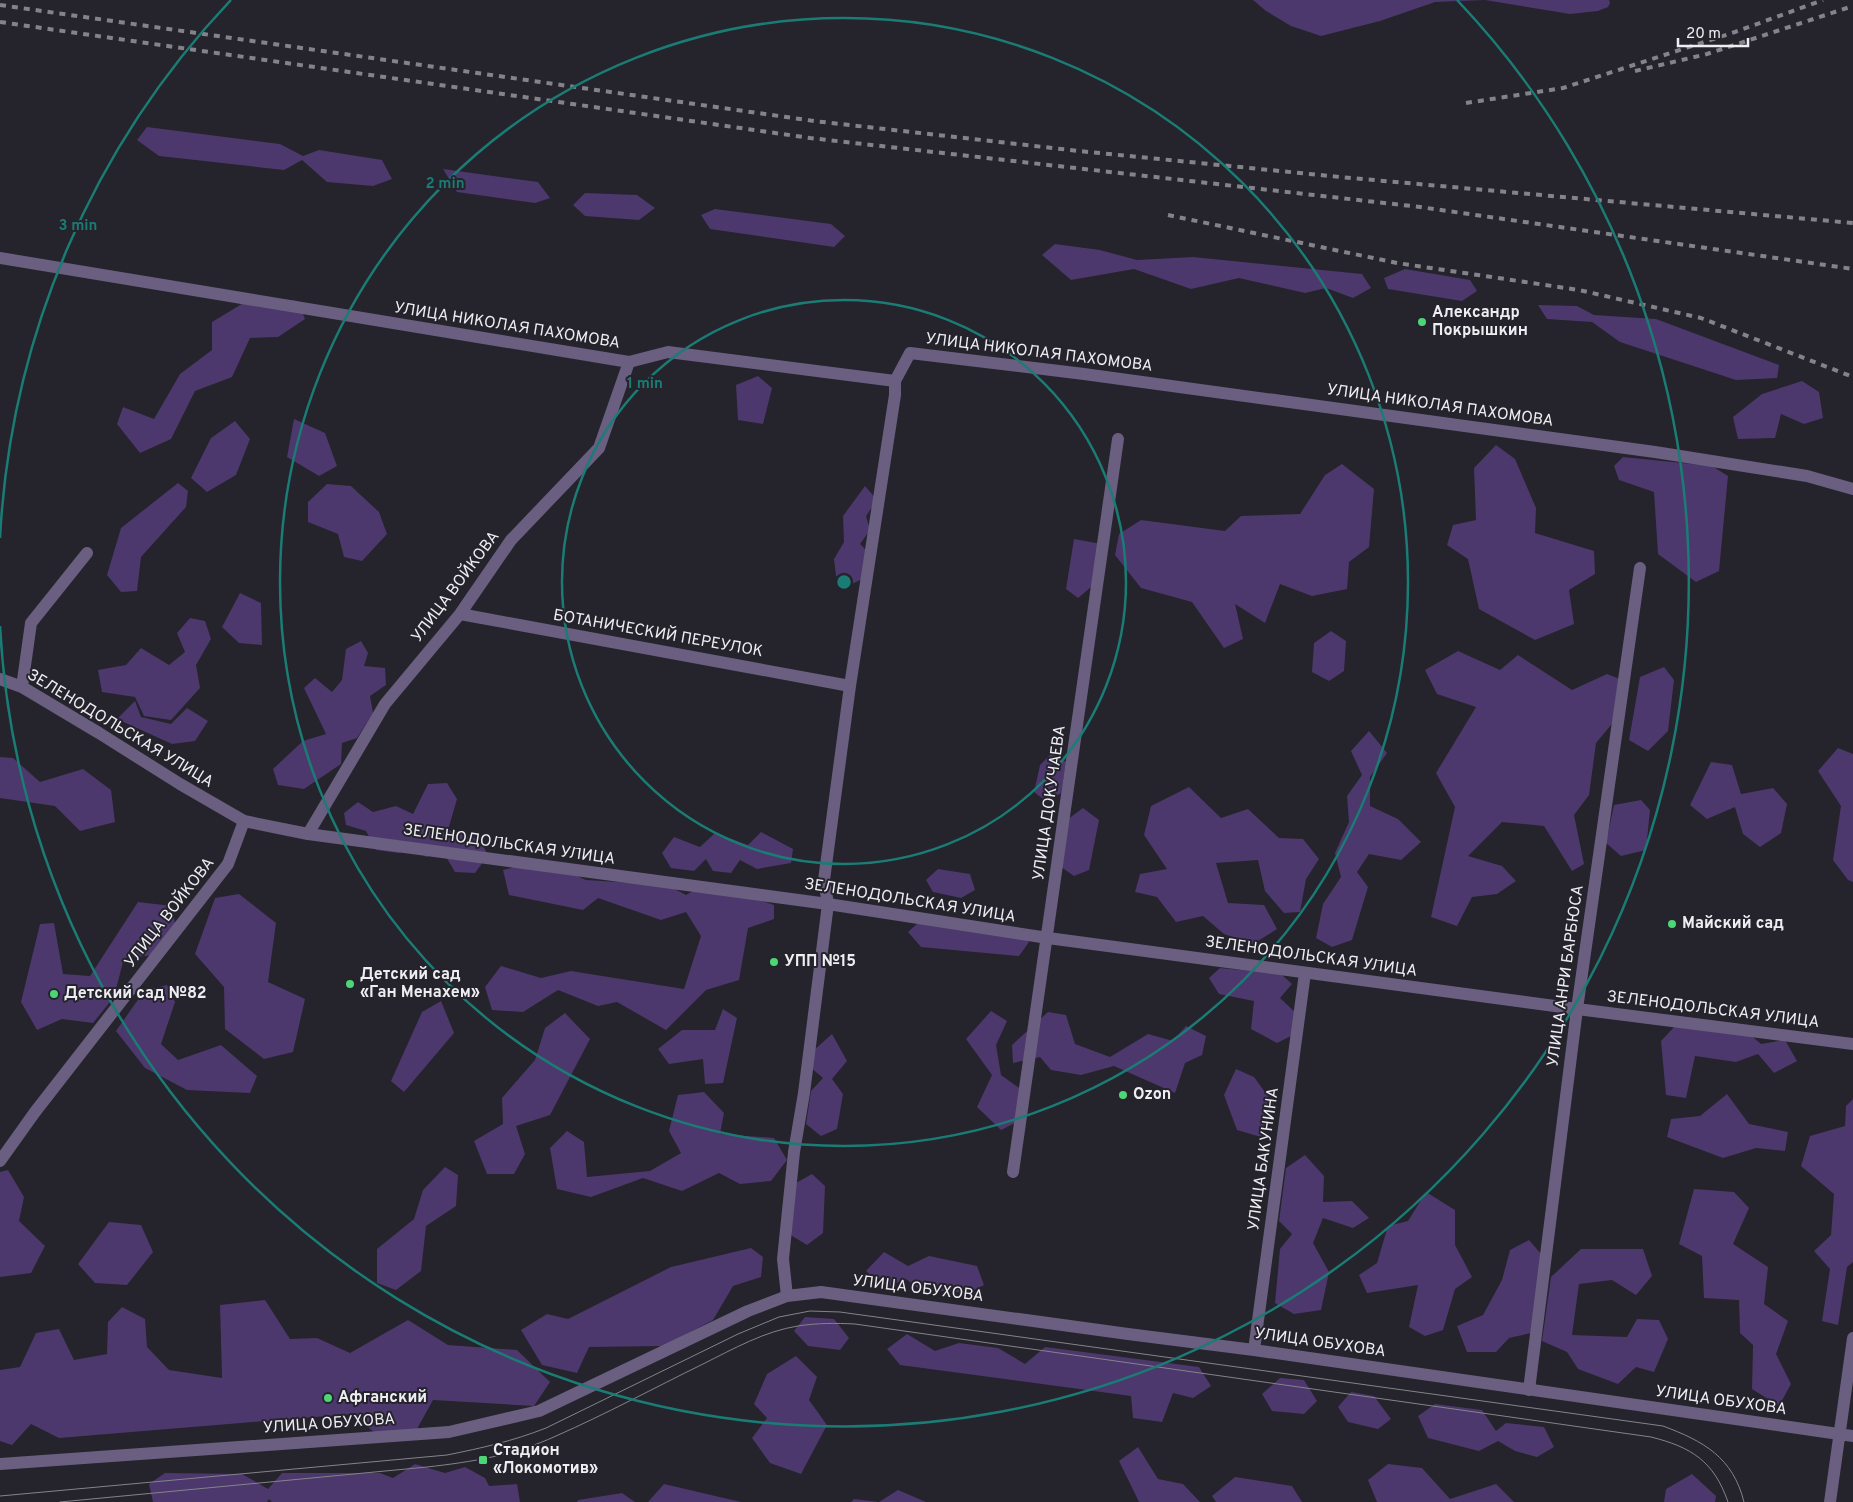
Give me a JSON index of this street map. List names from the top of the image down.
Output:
{
  "streets": {
    "street": [
      "УЛИЦА НИКОЛАЯ ПАХОМОВА",
      "УЛИЦА ВОЙКОВА",
      "БОТАНИЧЕСКИЙ ПЕРЕУЛОК",
      "ЗЕЛЕНОДОЛЬСКАЯ УЛИЦА",
      "УЛИЦА ДОКУЧАЕВА",
      "УЛИЦА АНРИ БАРБЮСА",
      "УЛИЦА БАКУНИНА",
      "УЛИЦА ОБУХОВА"
    ]
  },
  "crossings": [
    ["УЛИЦА НИКОЛАЯ ПАХОМОВА", "УЛИЦА ВОЙКОВА"],
    ["УЛИЦА ВОЙКОВА", "БОТАНИЧЕСКИЙ ПЕРЕУЛОК"],
    ["УЛИЦА ВОЙКОВА", "ЗЕЛЕНОДОЛЬСКАЯ УЛИЦА"],
    ["ЗЕЛЕНОДОЛЬСКАЯ УЛИЦА", "УЛИЦА ДОКУЧАЕВА"],
    ["ЗЕЛЕНОДОЛЬСКАЯ УЛИЦА", "УЛИЦА АНРИ БАРБЮСА"],
    ["ЗЕЛЕНОДОЛЬСКАЯ УЛИЦА", "УЛИЦА БАКУНИНА"],
    ["УЛИЦА АНРИ БАРБЮСА", "УЛИЦА ОБУХОВА"],
    ["УЛИЦА БАКУНИНА", "УЛИЦА ОБУХОВА"]
  ],
  "places": {
    "other": [
      "Александр Покрышкин",
      "Майский сад",
      "УПП №15",
      "Детский сад «Ган Менахем»",
      "Детский сад №82",
      "Ozon",
      "Афганский"
    ],
    "transit": ["Стадион «Локомотив»"]
  },
  "scale_bar": "20 m",
  "rings": ["2 min", "3 min", "1 min"]
}
